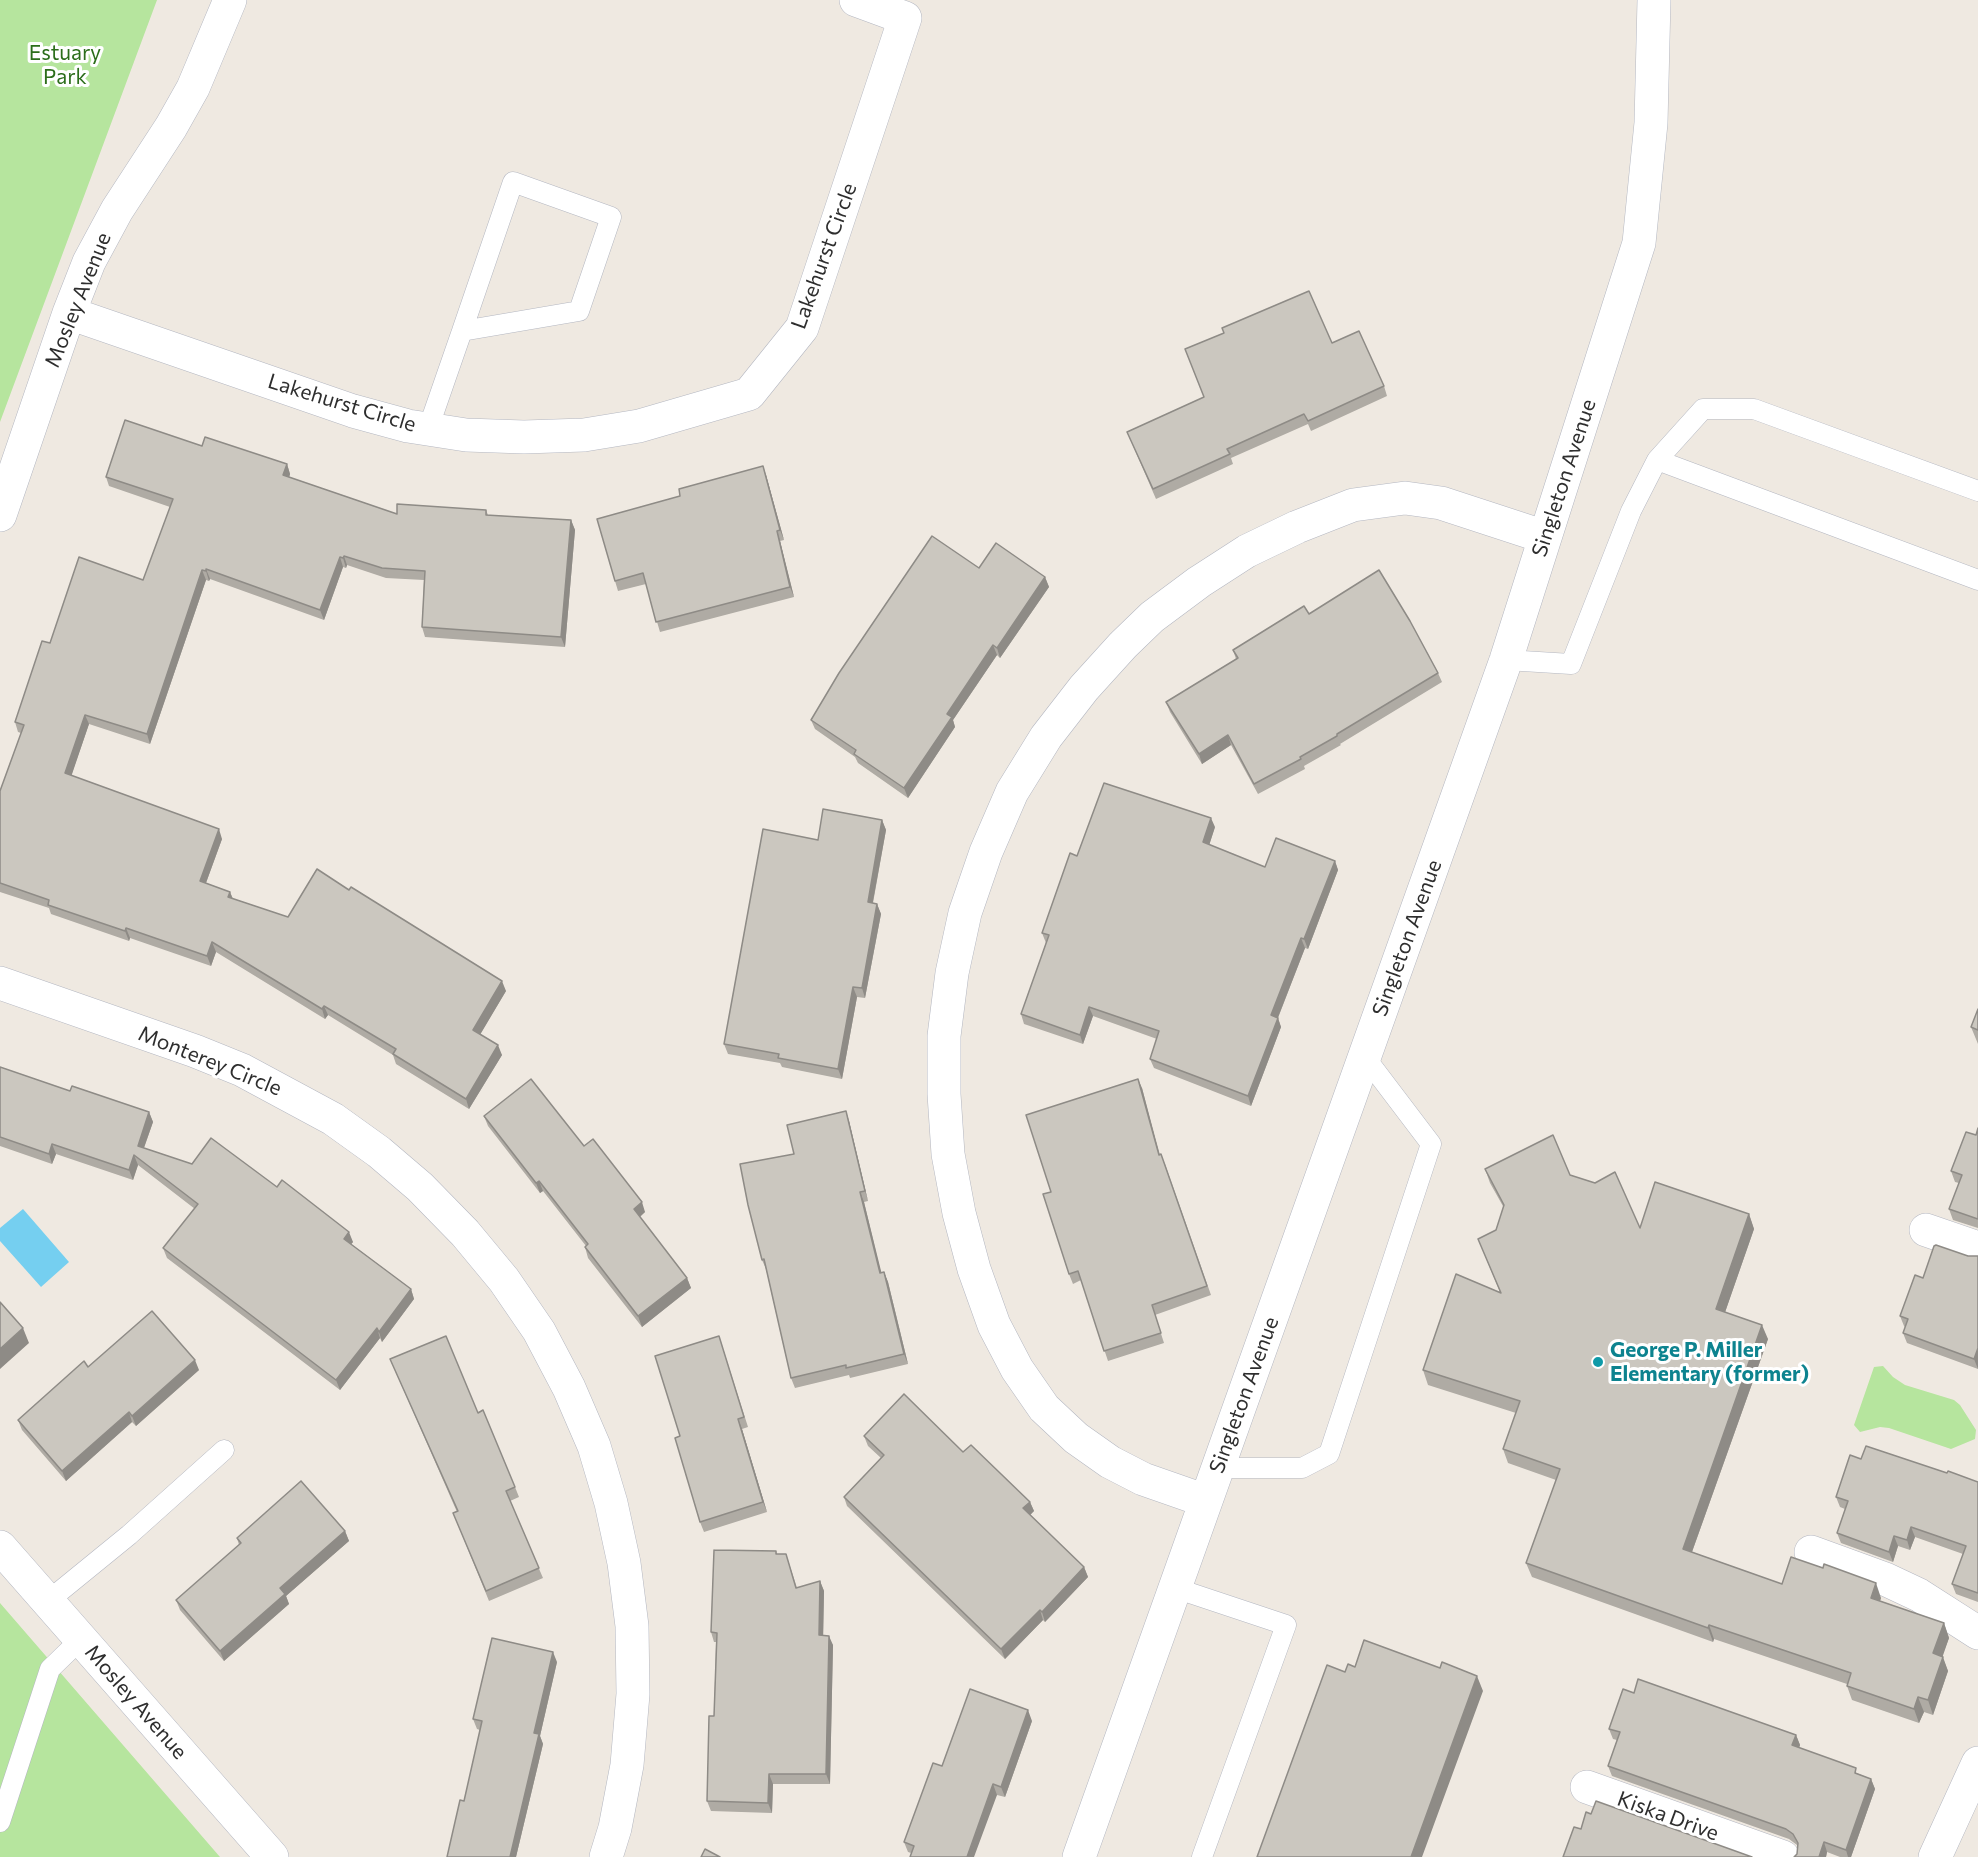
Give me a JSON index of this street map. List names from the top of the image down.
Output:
{
  "streets": {
    "street": [
      "Lakehurst Circle",
      "Mosley Avenue",
      "Singleton Avenue",
      "Monterey Circle",
      "Kiska Drive"
    ]
  },
  "crossings": [
    ["Lakehurst Circle", "Mosley Avenue"]
  ],
  "parks": ["Estuary Park"],
  "places": ["George P. Miller Elementary (former)"]
}
